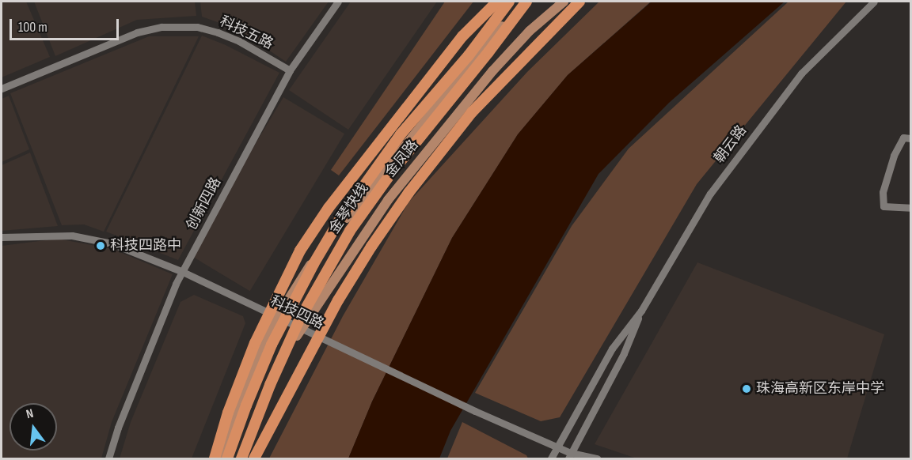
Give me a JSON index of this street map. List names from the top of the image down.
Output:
{
  "streets": {
    "highway": ["金琴快线"],
    "main road": ["金凤路"],
    "street": [
      "科技五路",
      "朝云路",
      "创新四路",
      "科技四路"
    ]
  },
  "crossings": [
    ["科技五路", "创新四路"],
    ["朝云路", "科技四路"],
    ["金凤路", "金琴快线"],
    ["金凤路", "科技四路"],
    ["创新四路", "科技四路"]
  ],
  "places": ["科技四路中", "珠海高新区东岸中学"],
  "scale_bar": "100 m",
  "north": "top"
}
